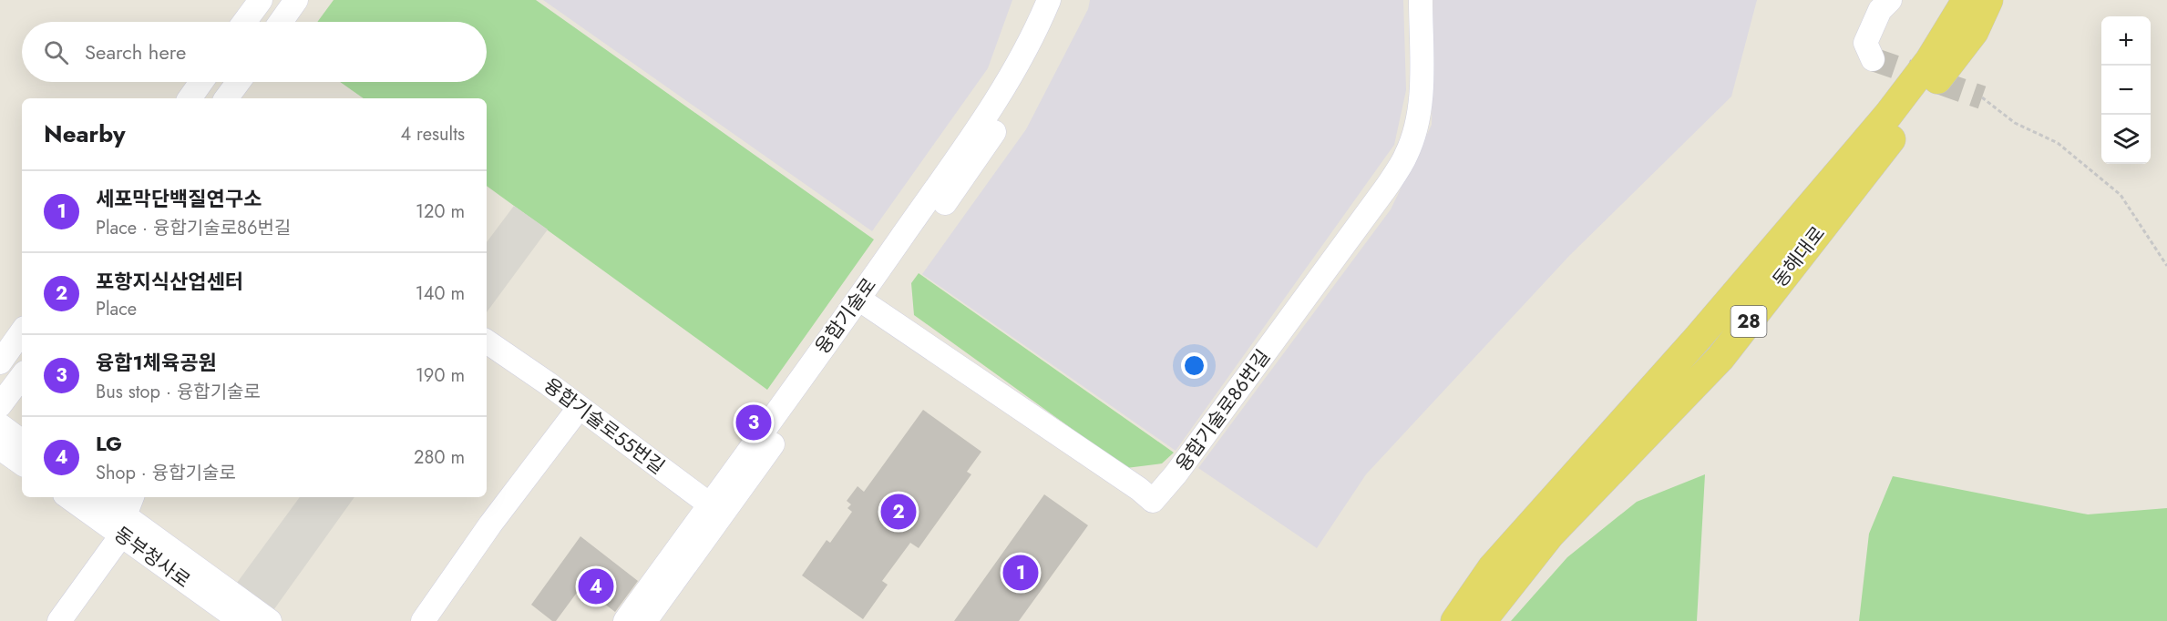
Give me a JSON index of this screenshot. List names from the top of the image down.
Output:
{
  "streets": {
    "main road": ["동해대로", "28"],
    "street": [
      "융합기술로",
      "융합기술로86번길",
      "융합기술로55번길",
      "동부청사로"
    ]
  },
  "crossings": [
    ["융합기술로", "융합기술로86번길"],
    ["융합기술로", "융합기술로55번길"]
  ],
  "page": {
    "map_buttons": ["+", "−"],
    "search": "Search here",
    "heading": ["Nearby", "4 results"],
    "list": [
      {
        "mark": "1",
        "name": "세포막단백질연구소",
        "note": "Place · 융합기술로86번길",
        "value": "120 m"
      },
      {
        "mark": "2",
        "name": "포항지식산업센터",
        "note": "Place",
        "value": "140 m"
      },
      {
        "mark": "3",
        "name": "융합1체육공원",
        "note": "Bus stop · 융합기술로",
        "value": "190 m"
      },
      {
        "mark": "4",
        "name": "LG",
        "note": "Shop · 융합기술로",
        "value": "280 m"
      }
    ],
    "pins": [
      "3",
      "2",
      "1",
      "4"
    ]
  }
}
